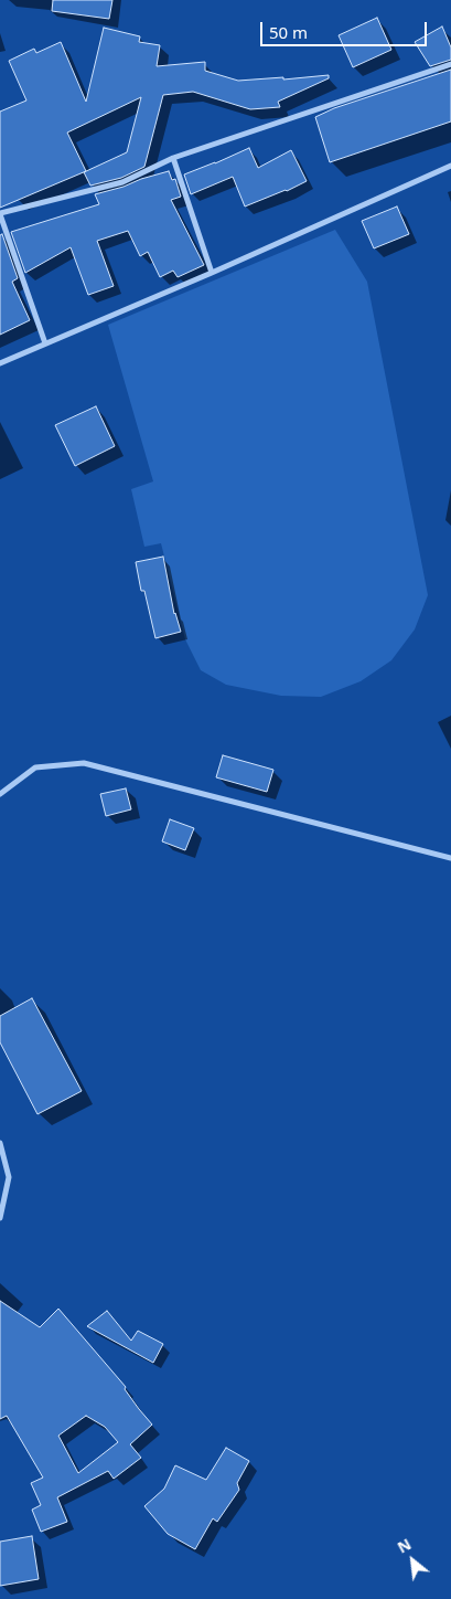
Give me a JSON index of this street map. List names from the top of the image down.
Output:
{
  "scale_bar": "50 m",
  "north": "top left"
}
